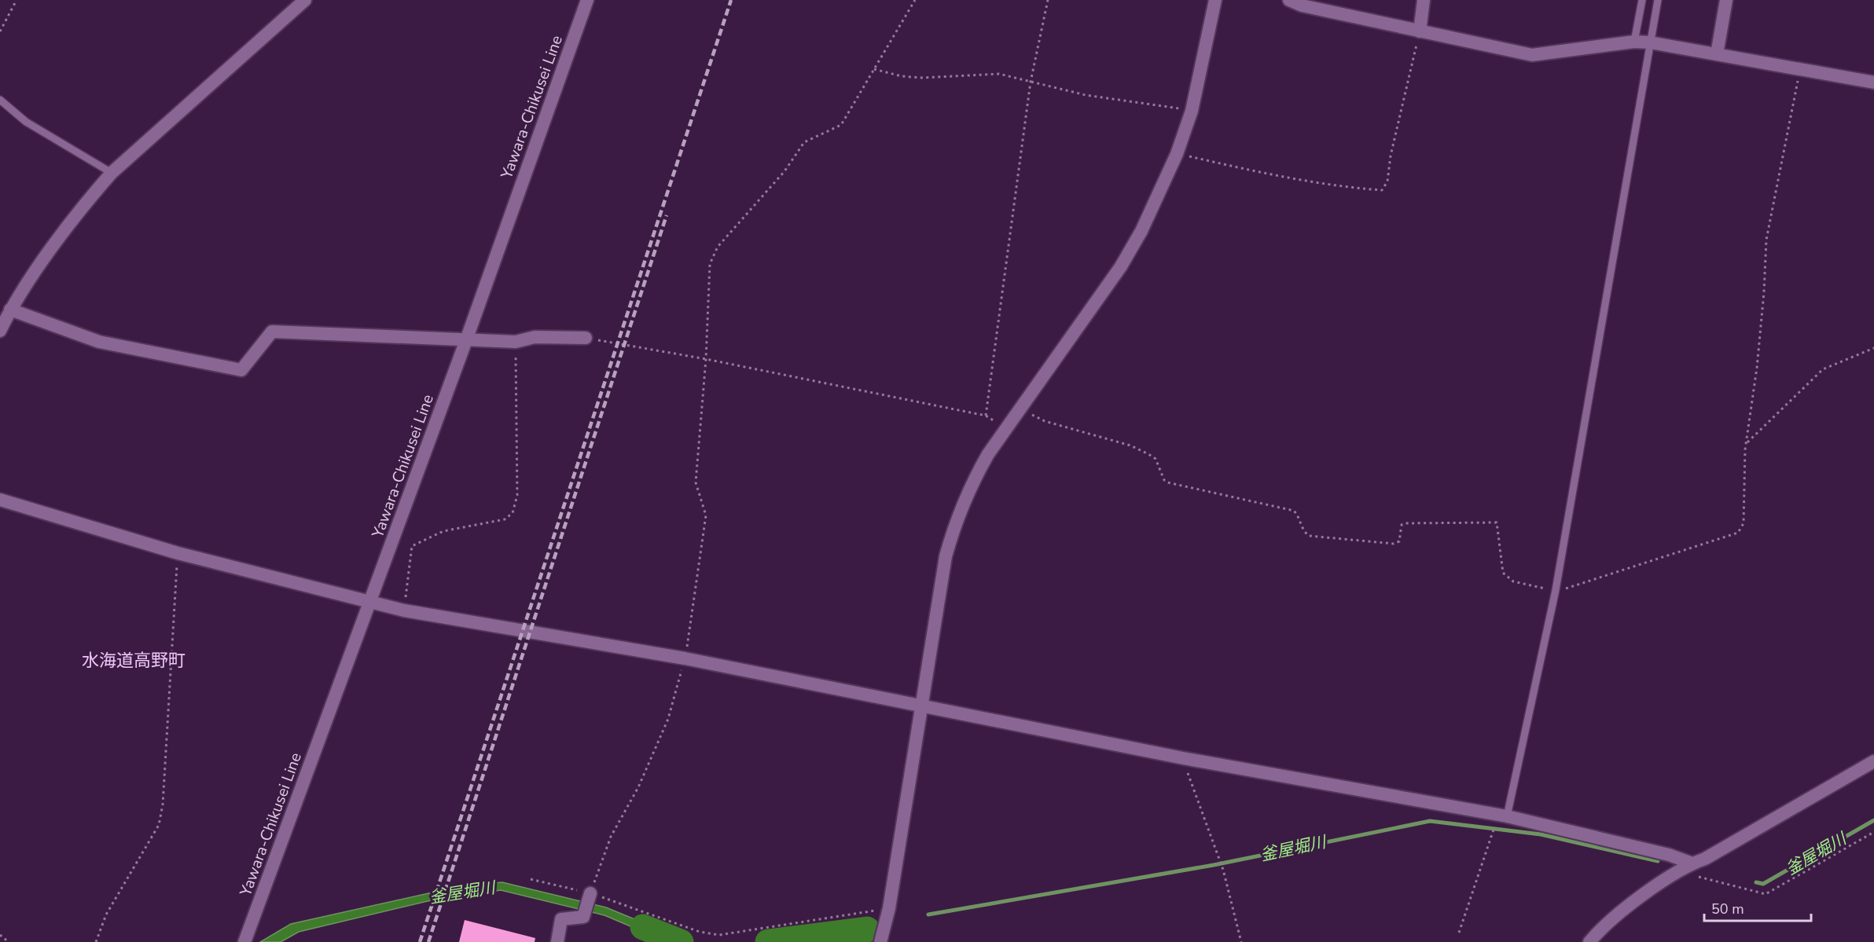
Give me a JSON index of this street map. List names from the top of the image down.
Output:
{
  "streets": {
    "street": ["Yawara-Chikusei Line"]
  },
  "districts": ["水海道高野町"],
  "water": ["釜屋堀川"],
  "scale_bar": "50 m"
}
